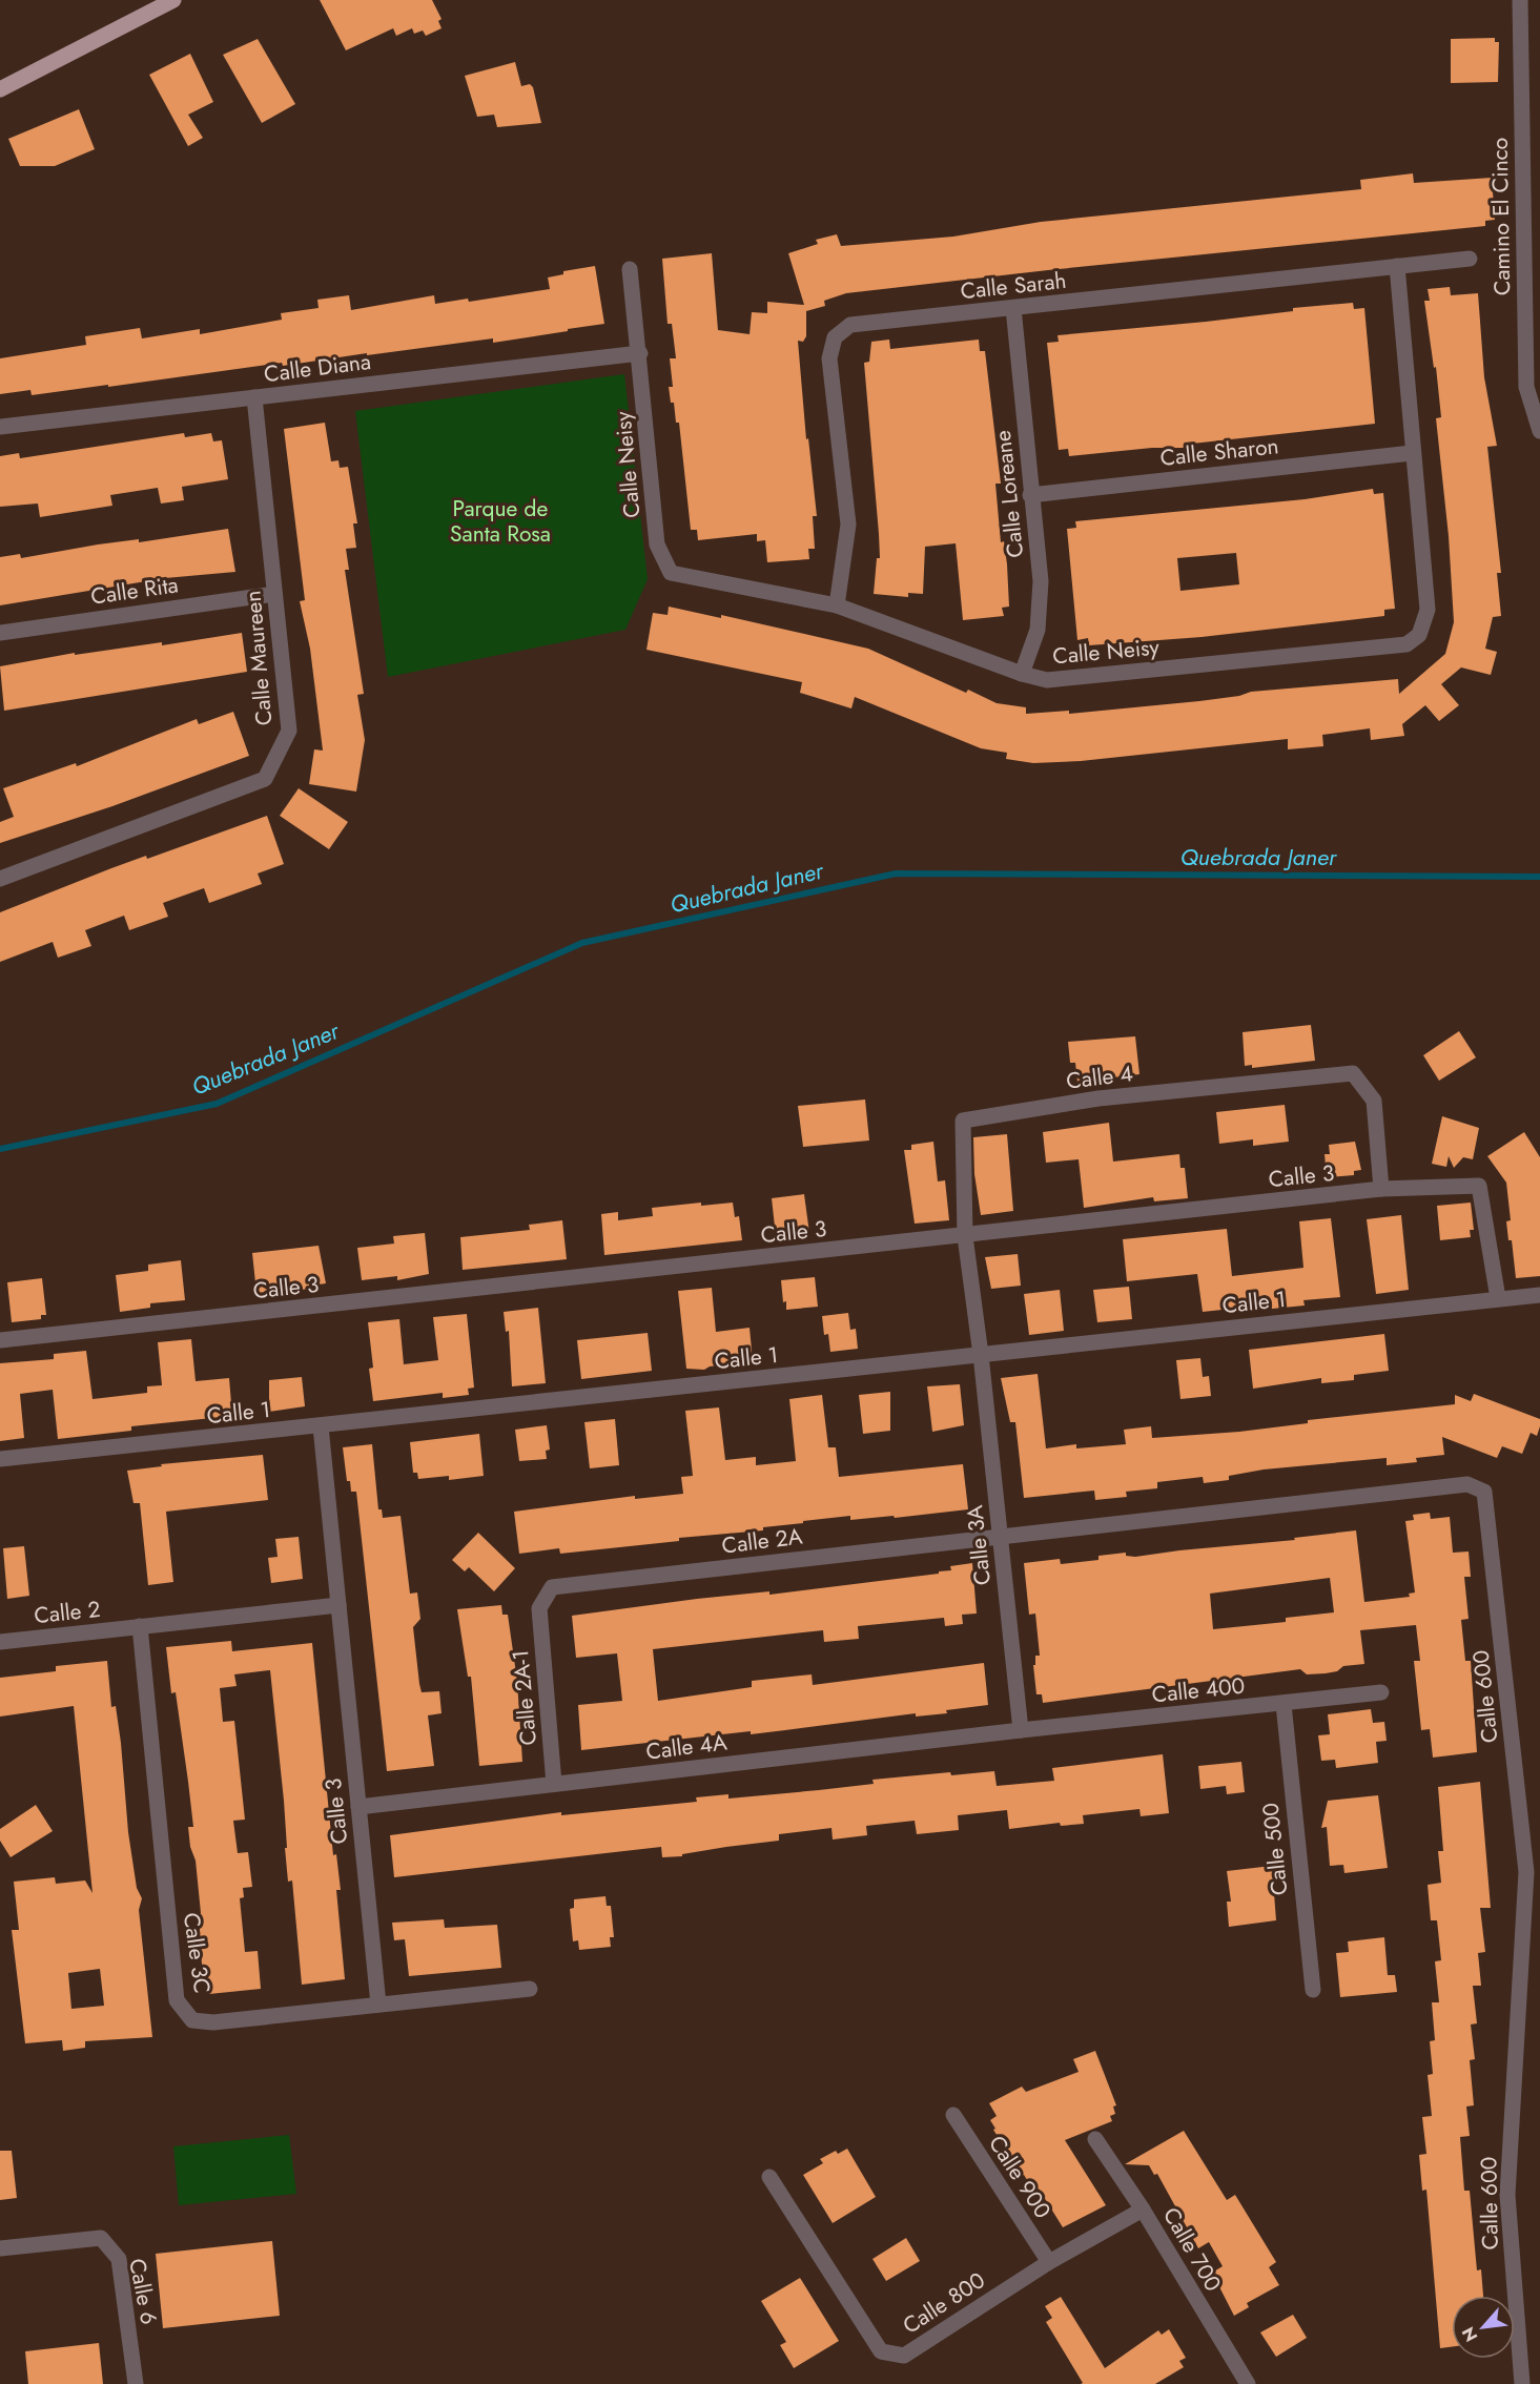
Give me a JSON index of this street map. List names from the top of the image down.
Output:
{
  "streets": {
    "street": [
      "Camino El Cinco",
      "Calle Sarah",
      "Calle Diana",
      "Calle Sharon",
      "Calle Neisy",
      "Calle Loreane",
      "Calle Rita",
      "Calle Maureen",
      "Calle 4",
      "Calle 3",
      "Calle 1",
      "Calle 2A",
      "Calle 3A",
      "Calle 2",
      "Calle 400",
      "Calle 600",
      "Calle 2A-1",
      "Calle 4A",
      "Calle 500",
      "Calle 3C",
      "Calle 900",
      "Calle 700",
      "Calle 6",
      "Calle 800"
    ]
  },
  "crossings": [
    ["Calle Sarah", "Calle Neisy"],
    ["Calle Sarah", "Calle Loreane"],
    ["Calle Diana", "Calle Neisy"],
    ["Calle Diana", "Calle Maureen"],
    ["Calle Sharon", "Calle Neisy"],
    ["Calle Sharon", "Calle Loreane"],
    ["Calle Neisy", "Calle Loreane"],
    ["Calle Rita", "Calle Maureen"],
    ["Calle 4", "Calle 3"],
    ["Calle 4", "Calle 1"],
    ["Calle 4", "Calle 3A"],
    ["Calle 3", "Calle 1"],
    ["Calle 3", "Calle 2"],
    ["Calle 3", "Calle 4A"],
    ["Calle 3", "Calle 3C"],
    ["Calle 1", "Calle 3A"],
    ["Calle 2A", "Calle 3A"],
    ["Calle 2A", "Calle 600"],
    ["Calle 2A", "Calle 2A-1"],
    ["Calle 3A", "Calle 400"],
    ["Calle 3A", "Calle 600"],
    ["Calle 3A", "Calle 4A"],
    ["Calle 2", "Calle 3C"],
    ["Calle 400", "Calle 4A"],
    ["Calle 400", "Calle 500"],
    ["Calle 2A-1", "Calle 4A"],
    ["Calle 900", "Calle 800"],
    ["Calle 700", "Calle 800"]
  ],
  "water": ["Quebrada Janer"],
  "parks": ["Parque de Santa Rosa"],
  "north": "bottom left"
}
